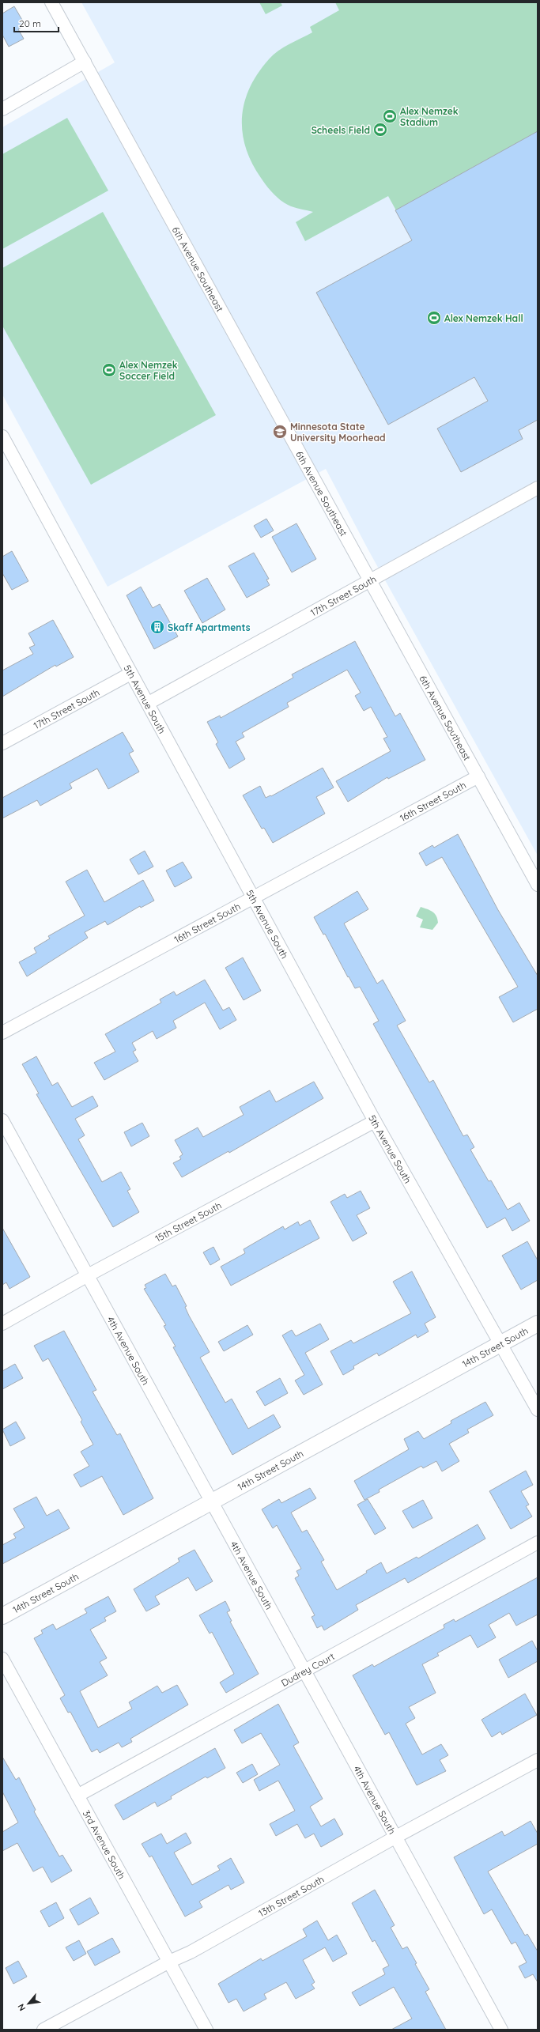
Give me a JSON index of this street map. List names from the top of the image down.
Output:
{
  "streets": {
    "street": [
      "6th Avenue Southeast",
      "17th Street South",
      "5th Avenue South",
      "16th Street South",
      "15th Street South",
      "14th Street South",
      "4th Avenue South",
      "Dudrey Court",
      "3rd Avenue South",
      "13th Street South"
    ]
  },
  "crossings": [
    ["6th Avenue Southeast", "17th Street South"],
    ["6th Avenue Southeast", "16th Street South"],
    ["17th Street South", "5th Avenue South"],
    ["5th Avenue South", "16th Street South"],
    ["5th Avenue South", "15th Street South"],
    ["5th Avenue South", "14th Street South"],
    ["15th Street South", "4th Avenue South"],
    ["14th Street South", "4th Avenue South"],
    ["4th Avenue South", "Dudrey Court"],
    ["4th Avenue South", "13th Street South"],
    ["Dudrey Court", "3rd Avenue South"],
    ["3rd Avenue South", "13th Street South"]
  ],
  "places": {
    "sports": [
      "Alex Nemzek Stadium",
      "Scheels Field",
      "Alex Nemzek Hall",
      "Alex Nemzek Soccer Field"
    ],
    "school or university": ["Minnesota State University Moorhead"],
    "building": ["Skaff Apartments"]
  },
  "scale_bar": "20 m",
  "north": "bottom left"
}
